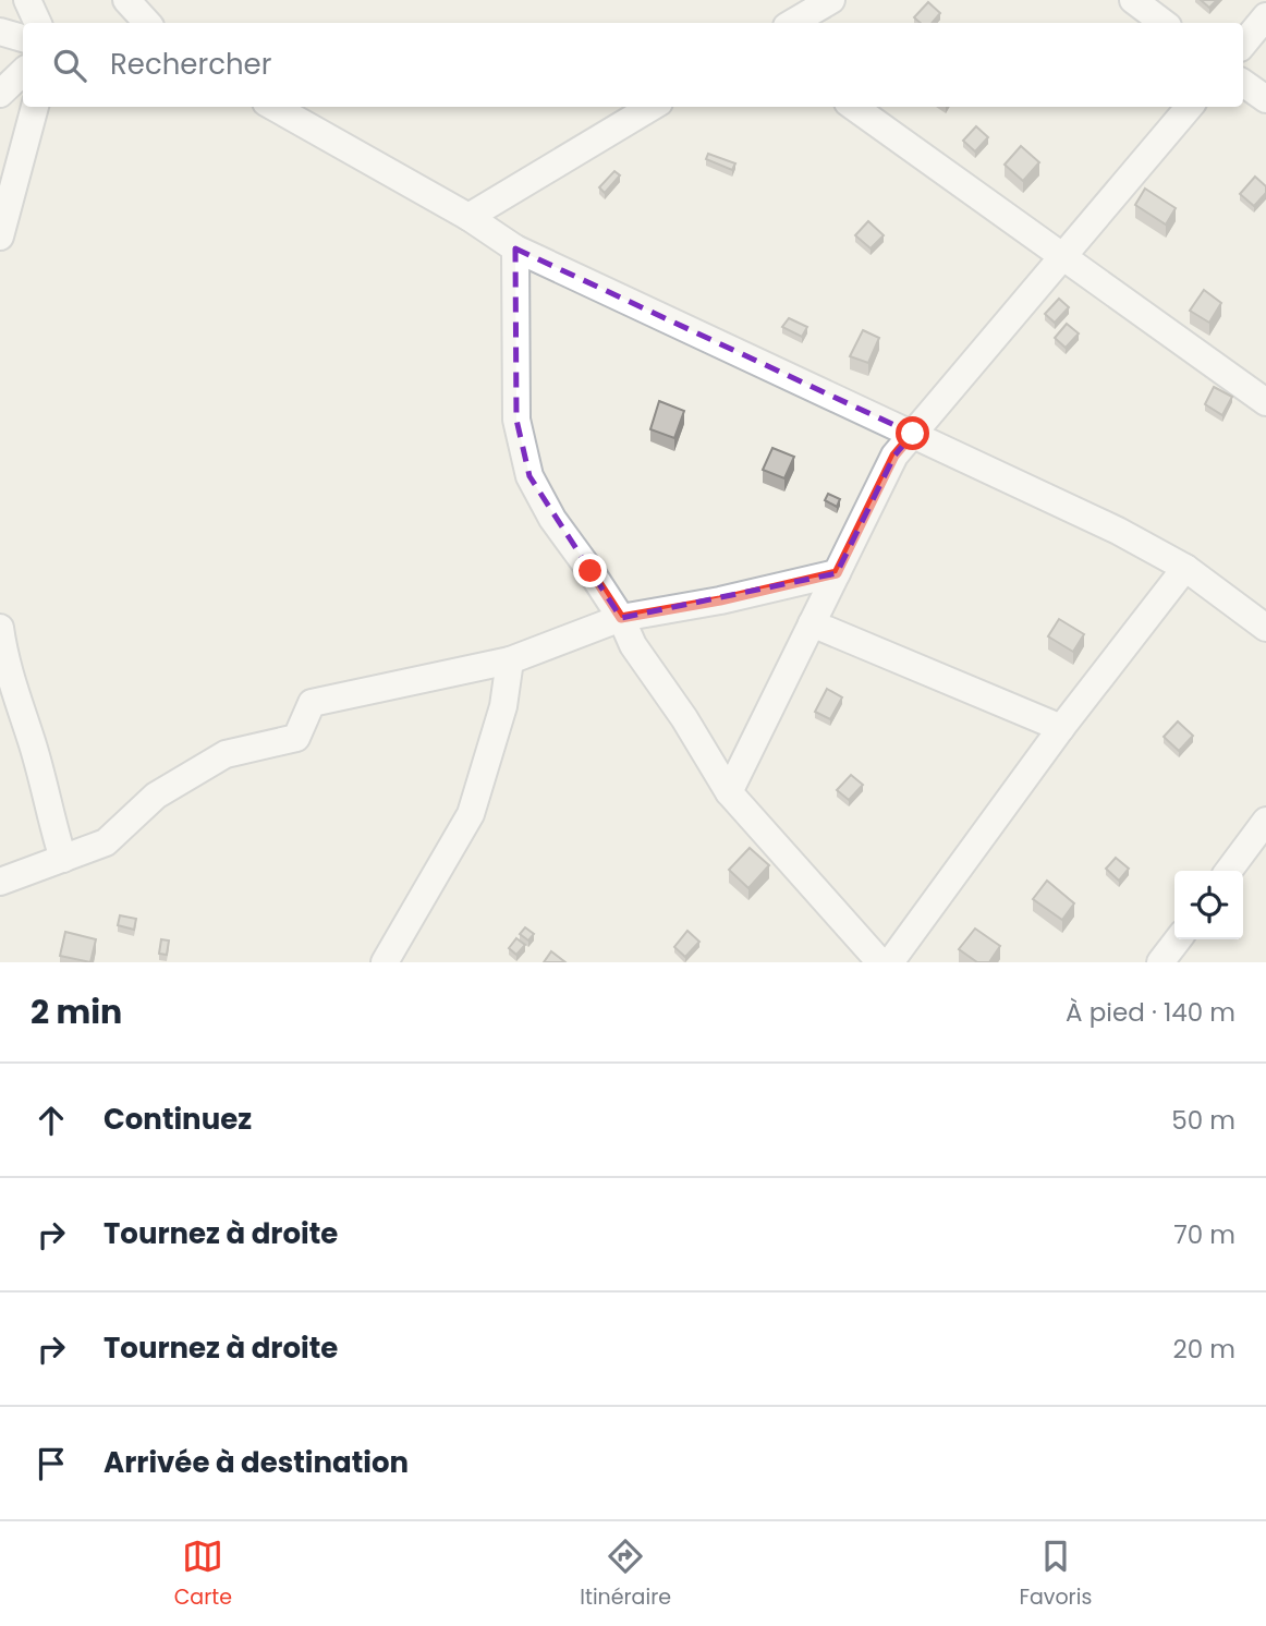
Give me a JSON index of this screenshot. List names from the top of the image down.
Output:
{
  "page": {
    "search": "Rechercher",
    "heading": ["2 min", "À pied · 140 m"],
    "list": [
      ["Continuez", "50 m"],
      ["Tournez à droite", "70 m"],
      ["Tournez à droite", "20 m"],
      "Arrivée à destination"
    ],
    "nav": ["Carte", "Itinéraire", "Favoris"]
  }
}
